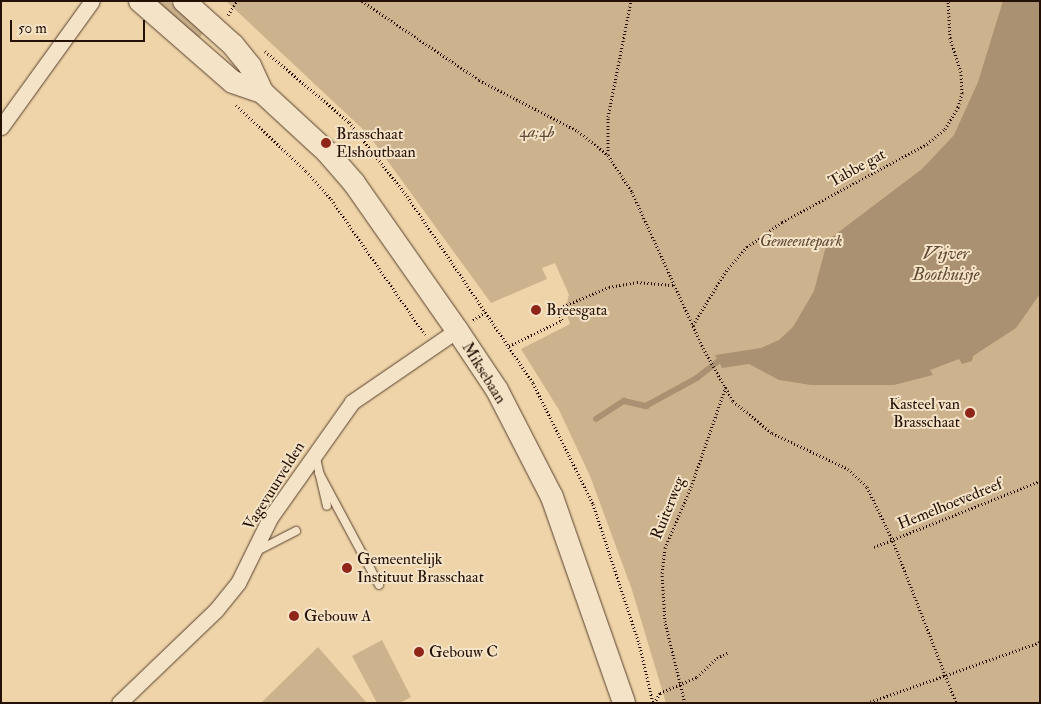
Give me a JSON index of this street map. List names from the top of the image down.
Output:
{
  "streets": {
    "main road": ["Miksebaan"],
    "street": ["Vagevuurvelden"],
    "path": ["Tabbe gat", "Hemelhoevedreef", "Ruiterweg"]
  },
  "crossings": [
    ["Miksebaan", "Vagevuurvelden"]
  ],
  "water": ["Vijver Boothuisje"],
  "parks": ["4a;4b", "Gemeentepark"],
  "places": [
    "Brasschaat Elshoutbaan",
    "Breesgata",
    "Kasteel van Brasschaat",
    "Gemeentelijk Instituut Brasschaat",
    "Gebouw A",
    "Gebouw C"
  ],
  "scale_bar": "50 m"
}
